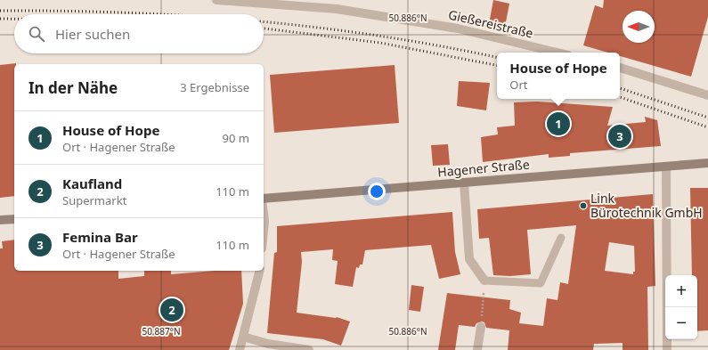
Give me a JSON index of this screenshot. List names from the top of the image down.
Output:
{
  "streets": {
    "main road": ["Hagener Straße"],
    "street": ["Gießereistraße"]
  },
  "places": ["Link Bürotechnik GmbH"],
  "north": "left",
  "page": {
    "search": "Hier suchen",
    "popup": ["House of Hope", "Ort"],
    "heading": ["In der Nähe", "3 Ergebnisse"],
    "pins": ["1", "3", "2"],
    "list": [
      {
        "mark": "1",
        "name": "House of Hope",
        "note": "Ort · Hagener Straße",
        "value": "90 m"
      },
      {
        "mark": "2",
        "name": "Kaufland",
        "note": "Supermarkt",
        "value": "110 m"
      },
      {
        "mark": "3",
        "name": "Femina Bar",
        "note": "Ort · Hagener Straße",
        "value": "110 m"
      }
    ],
    "map_buttons": ["+", "−"]
  },
  "coordinates": ["50.886°N", "50.887°N"]
}
